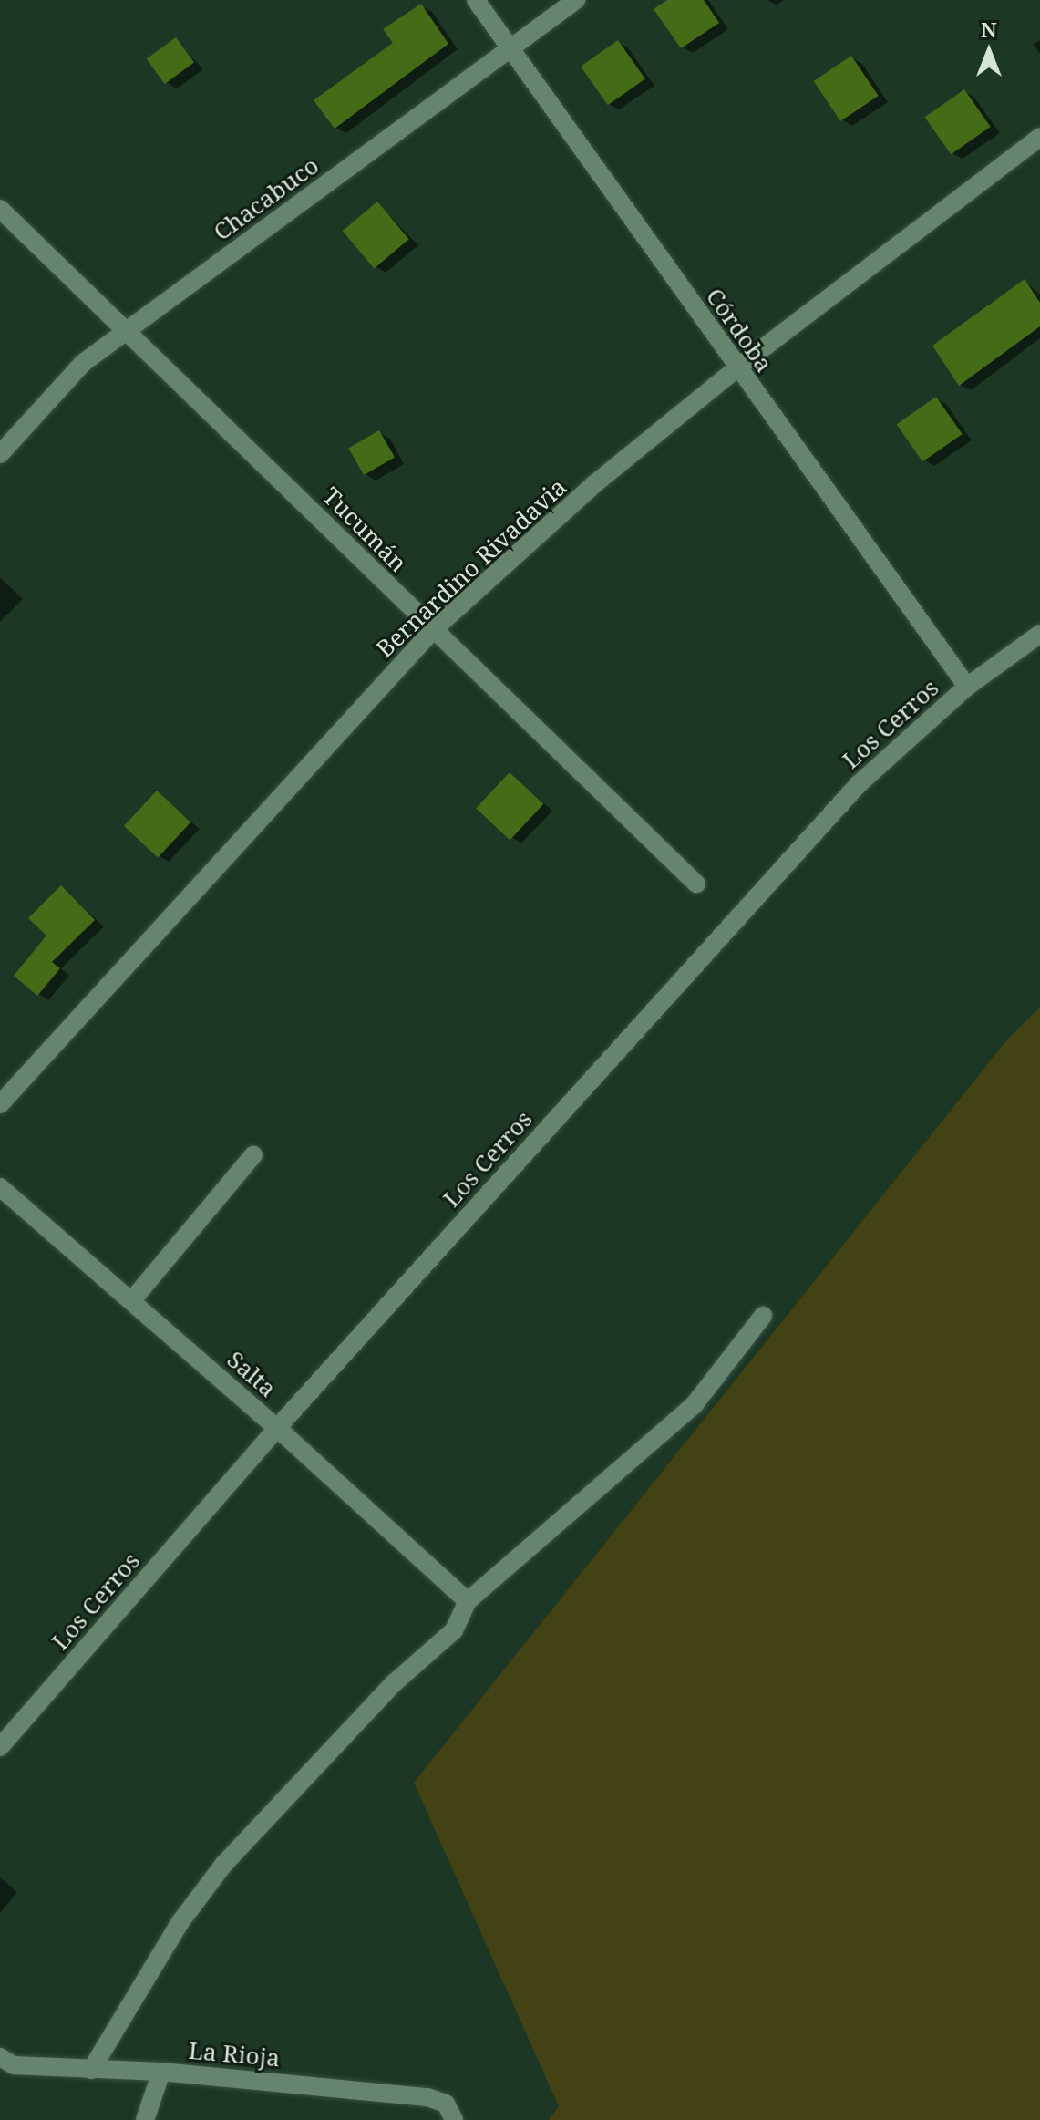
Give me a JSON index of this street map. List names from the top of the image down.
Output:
{
  "streets": {
    "street": [
      "Chacabuco",
      "Córdoba",
      "Tucumán",
      "Bernardino Rivadavia",
      "Los Cerros",
      "Salta",
      "La Rioja"
    ]
  },
  "crossings": [
    ["Chacabuco", "Córdoba"],
    ["Chacabuco", "Tucumán"],
    ["Córdoba", "Bernardino Rivadavia"],
    ["Córdoba", "Los Cerros"],
    ["Tucumán", "Bernardino Rivadavia"],
    ["Los Cerros", "Salta"]
  ],
  "north": "top"
}
